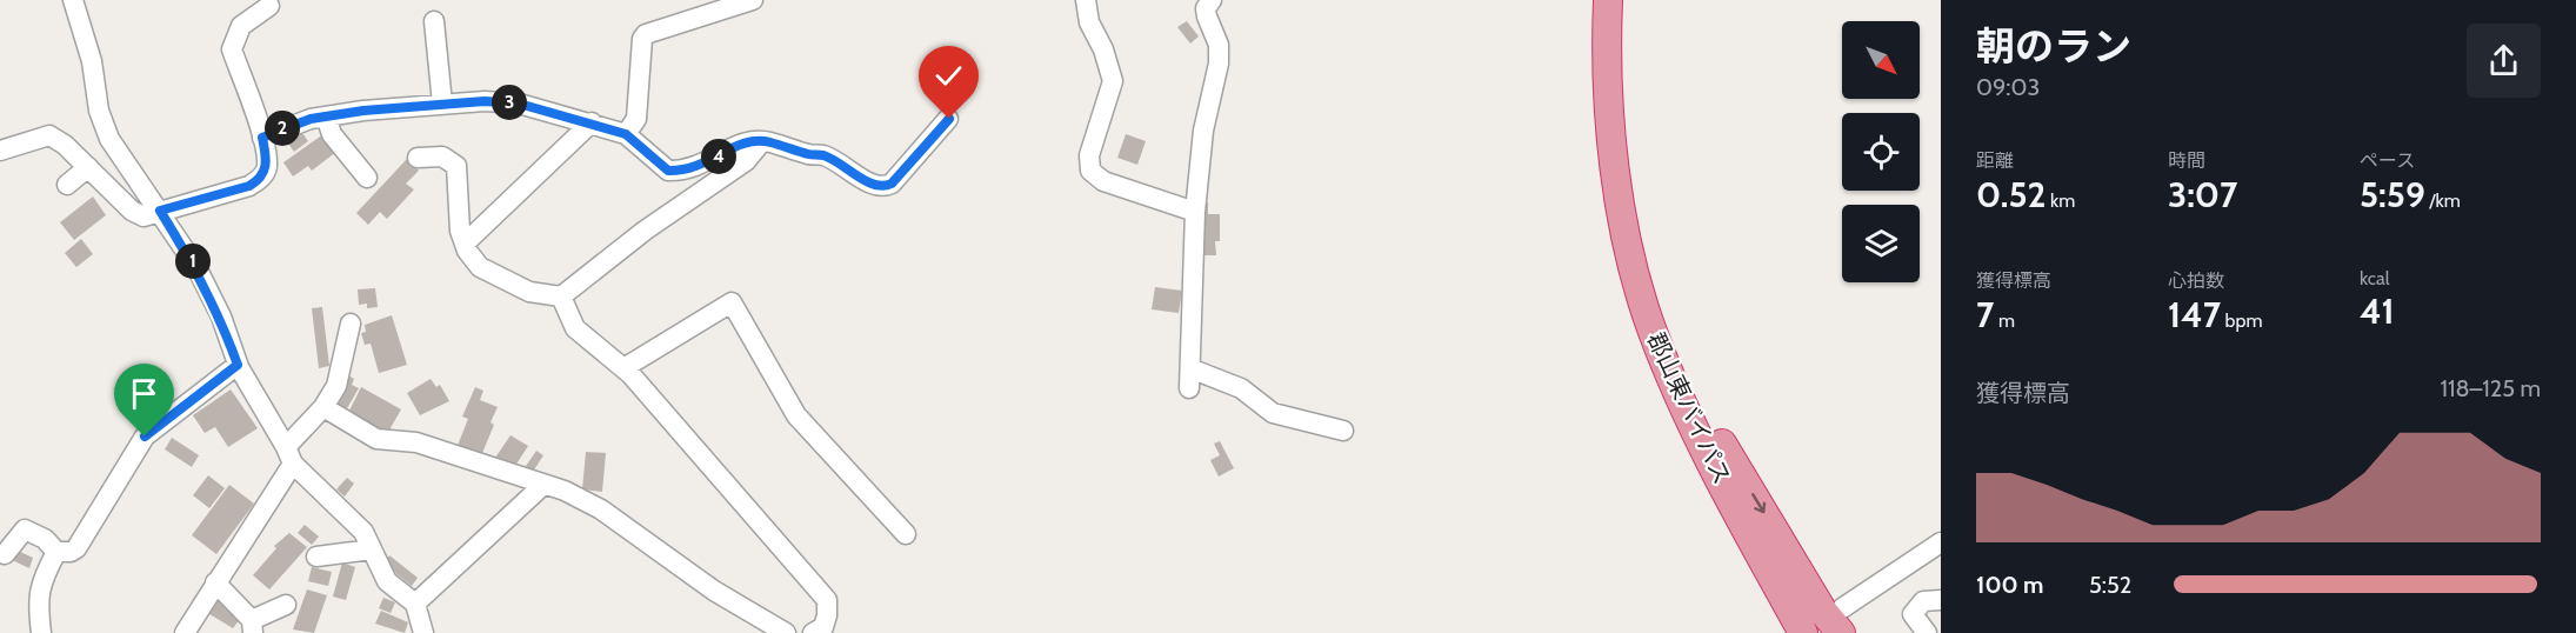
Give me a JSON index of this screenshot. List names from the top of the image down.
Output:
{
  "streets": {
    "highway": ["郡山東バイパス"]
  },
  "north": "bottom right",
  "page": {
    "heading": ["朝のラン", "09:03"],
    "pins": [
      "3",
      "2",
      "4",
      "1"
    ],
    "stats": [
      ["距離", "0.52 km"],
      ["時間", "3:07"],
      ["ペース", "5:59 /km"],
      ["獲得標高", "7 m"],
      ["心拍数", "147 bpm"],
      ["kcal", "41"]
    ],
    "chart": ["獲得標高", "118–125 m"],
    "list": [
      {
        "name": "100 m",
        "note": "5:52"
      }
    ]
  }
}
